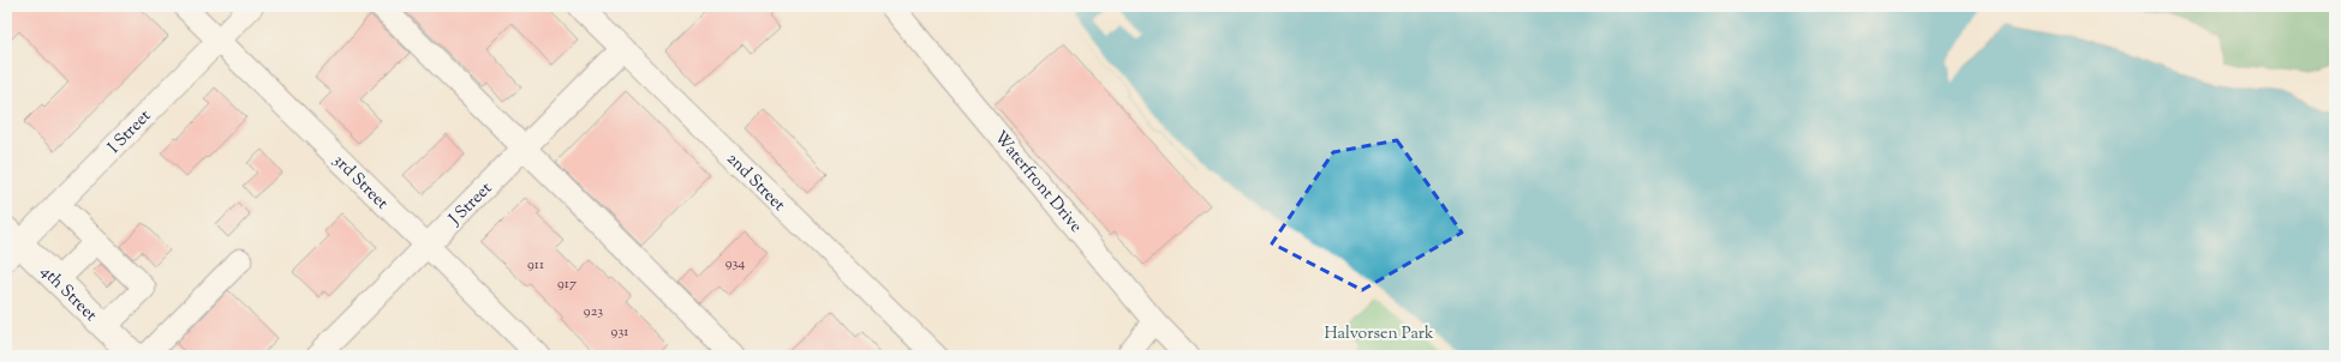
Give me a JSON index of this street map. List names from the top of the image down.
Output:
{
  "streets": {
    "highway": ["4th Street"],
    "street": [
      "I Street",
      "3rd Street",
      "2nd Street",
      "Waterfront Drive",
      "J Street"
    ]
  },
  "crossings": [
    ["I Street", "3rd Street"],
    ["I Street", "4th Street"],
    ["3rd Street", "J Street"],
    ["2nd Street", "J Street"]
  ],
  "parks": ["Halvorsen Park"],
  "house_numbers": [
    "934",
    "911",
    "917",
    "923",
    "931"
  ]
}
